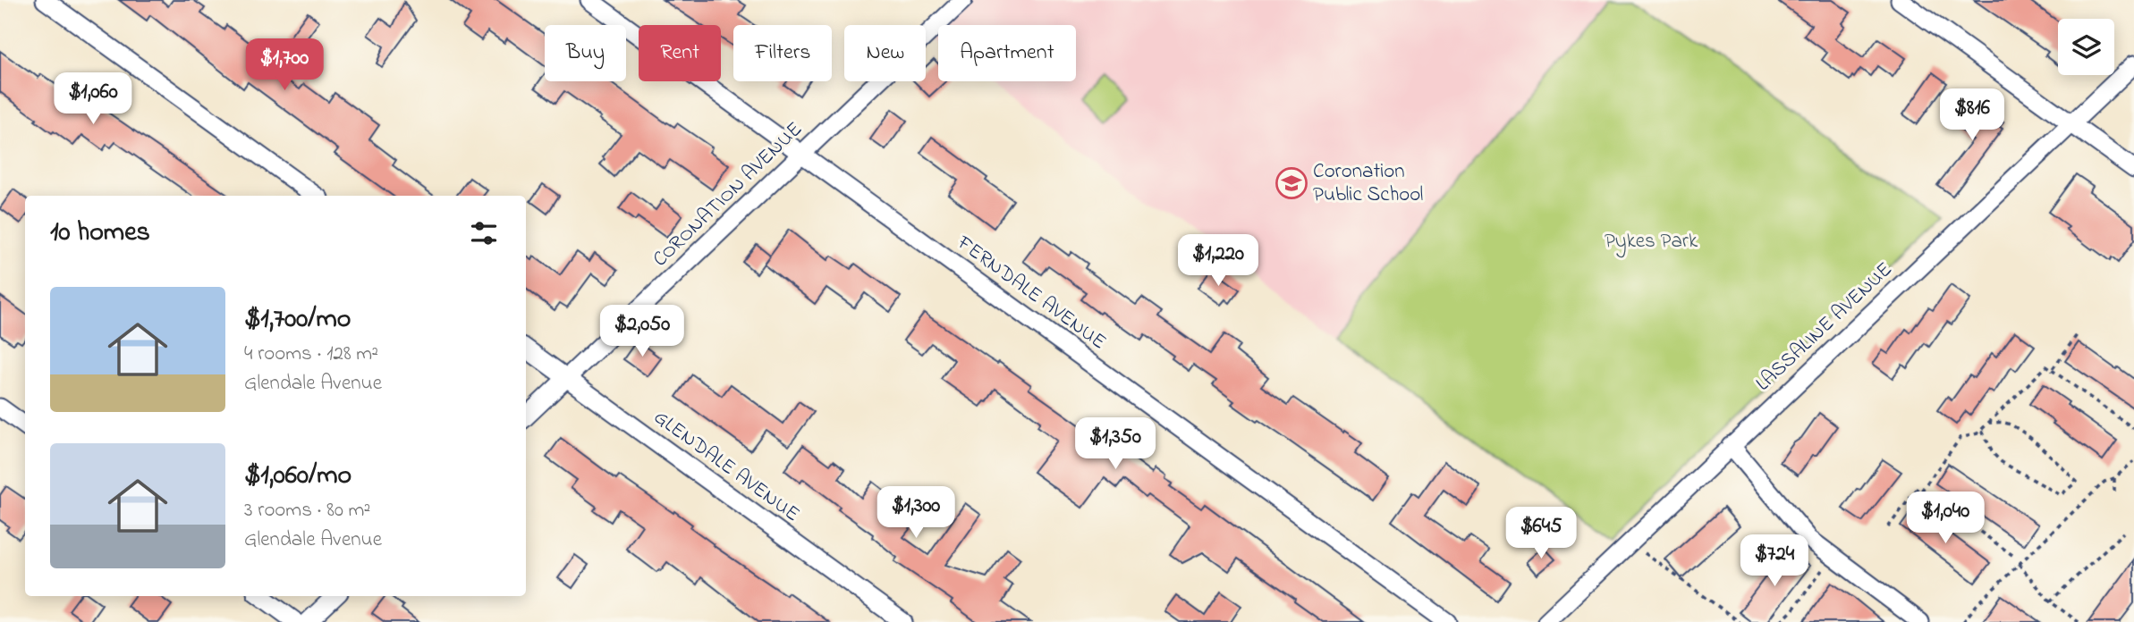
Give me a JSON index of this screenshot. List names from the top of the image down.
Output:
{
  "streets": {
    "street": [
      "CORONATION AVENUE",
      "FERNDALE AVENUE",
      "LASSALINE AVENUE",
      "GLENDALE AVENUE"
    ]
  },
  "crossings": [
    ["CORONATION AVENUE", "FERNDALE AVENUE"],
    ["CORONATION AVENUE", "GLENDALE AVENUE"]
  ],
  "parks": ["Pykes Park"],
  "places": {
    "school or university": ["Coronation Public School"]
  },
  "page": {
    "chip": [
      "Buy",
      "Rent",
      "Filters",
      "New",
      "Apartment"
    ],
    "price": [
      "$1,700",
      "$1,060",
      "$816",
      "$1,220",
      "$2,050",
      "$1,350",
      "$1,300",
      "$1,040",
      "$645",
      "$724"
    ],
    "heading": "10 homes",
    "list": [
      {
        "name": "$1,700/mo",
        "note": "4 rooms · 128 m² · Glendale Avenue"
      },
      {
        "name": "$1,060/mo",
        "note": "3 rooms · 80 m² · Glendale Avenue"
      }
    ]
  }
}
